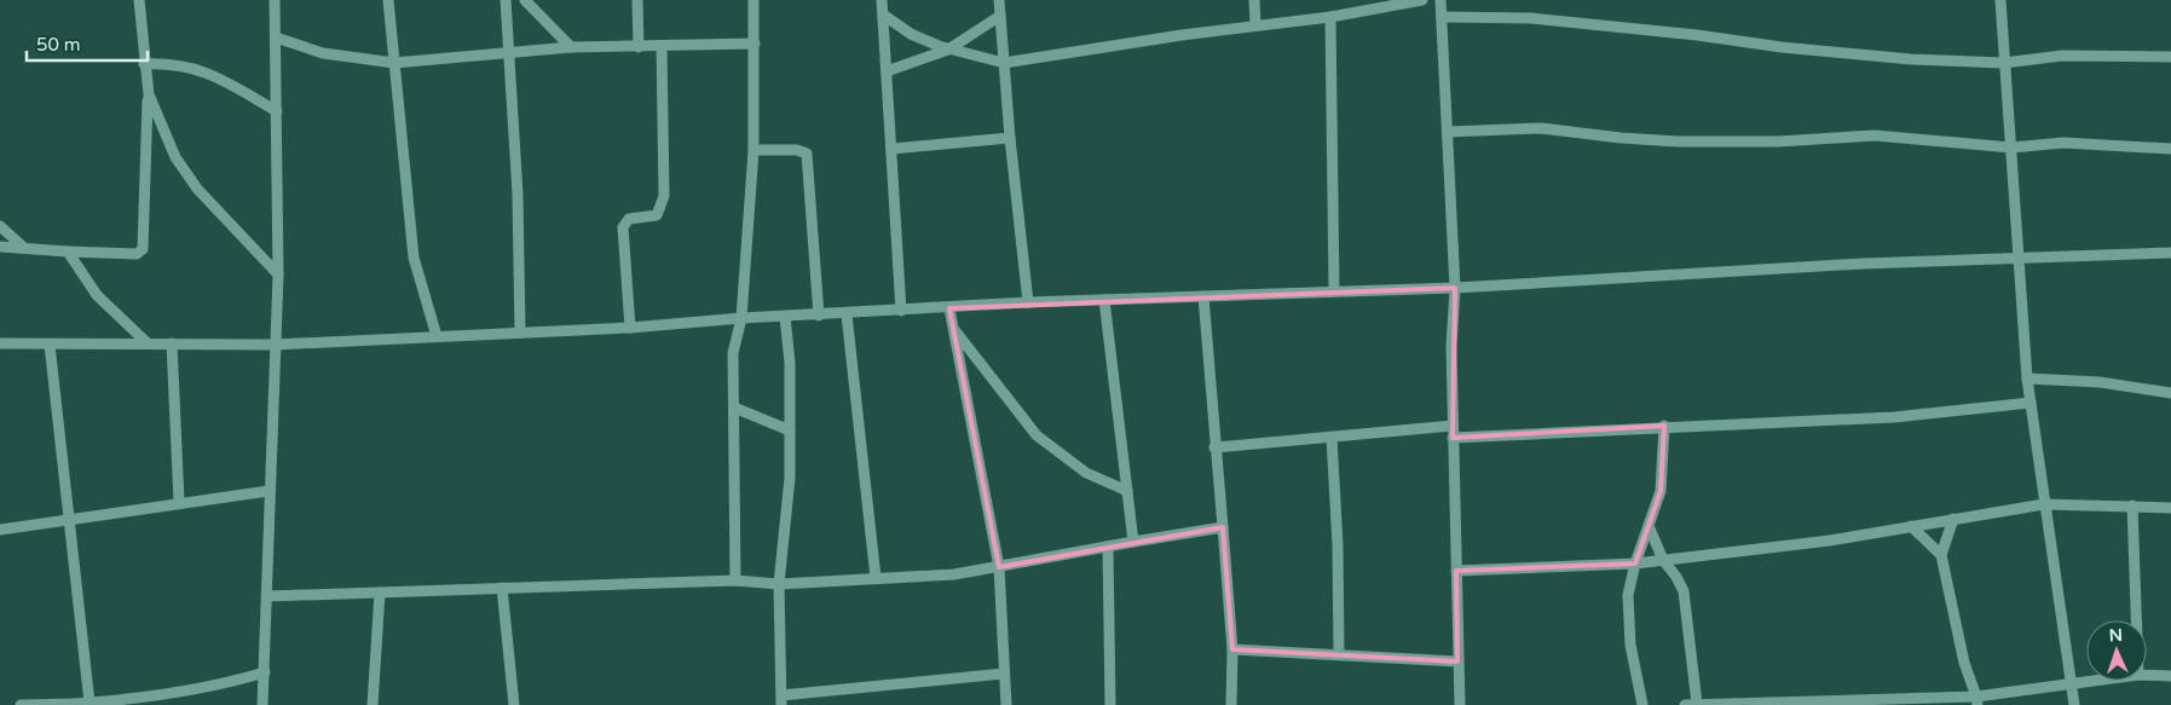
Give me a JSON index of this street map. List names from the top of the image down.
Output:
{
  "scale_bar": "50 m",
  "north": "top"
}
